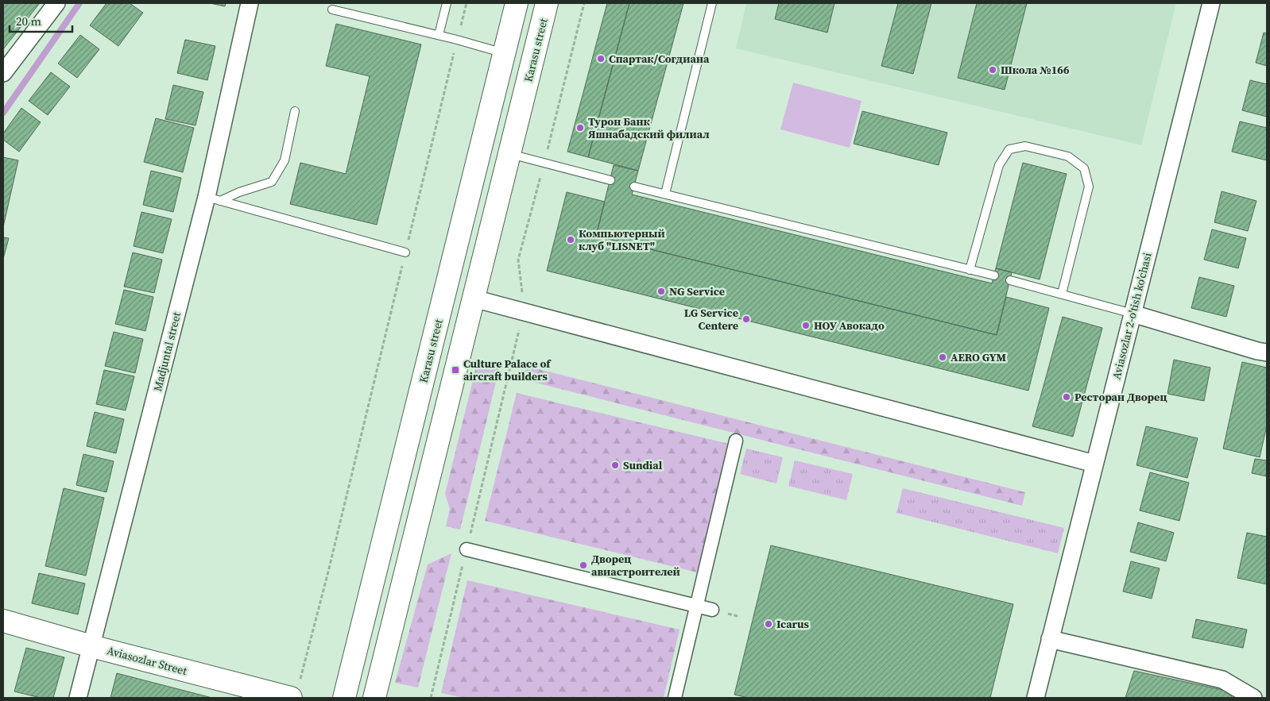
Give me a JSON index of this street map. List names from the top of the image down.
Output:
{
  "streets": {
    "main road": ["Karasu street", "Aviasozlar Street"],
    "street": ["Aviasozlar 2-o'tish ko'chasi", "Madjuntal street"]
  },
  "crossings": [
    ["Madjuntal street", "Aviasozlar Street"]
  ],
  "places": {
    "other": [
      "Спартак/Согдиана",
      "Школа №166",
      "Турон Банк Яшнабадский филиал",
      "Компьютерный клуб \"LISNET\"",
      "NG Service",
      "LG Service Centere",
      "НОУ Авокадо",
      "AERO GYM",
      "Ресторан Дворец",
      "Sundial",
      "Дворец авиастроителей",
      "Icarus"
    ],
    "transit": ["Culture Palace of aircraft builders"]
  },
  "scale_bar": "20 m"
}
